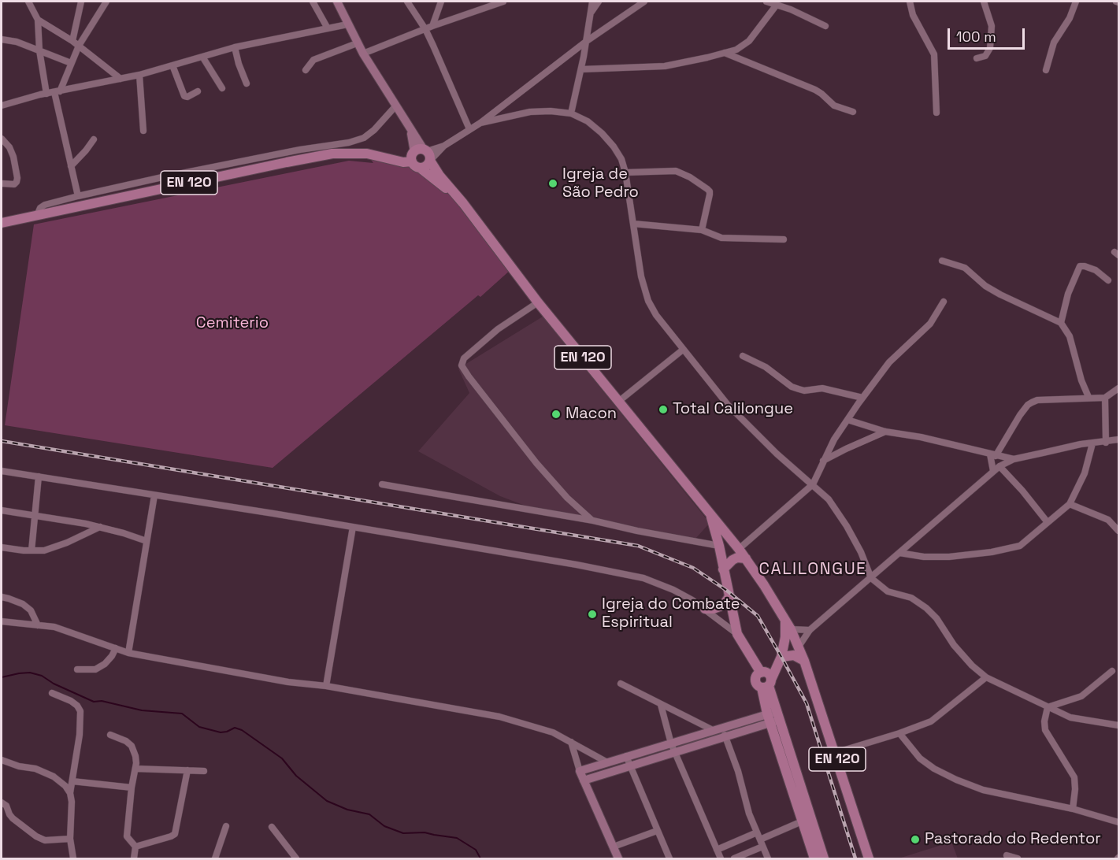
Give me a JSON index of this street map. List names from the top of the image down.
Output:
{
  "streets": {
    "main road": ["EN 120"]
  },
  "districts": ["CALILONGUE"],
  "parks": ["Cemiterio"],
  "places": [
    "Igreja de São Pedro",
    "Total Calilongue",
    "Macon",
    "Igreja do Combate Espiritual",
    "Pastorado do Redentor"
  ],
  "scale_bar": "100 m"
}
